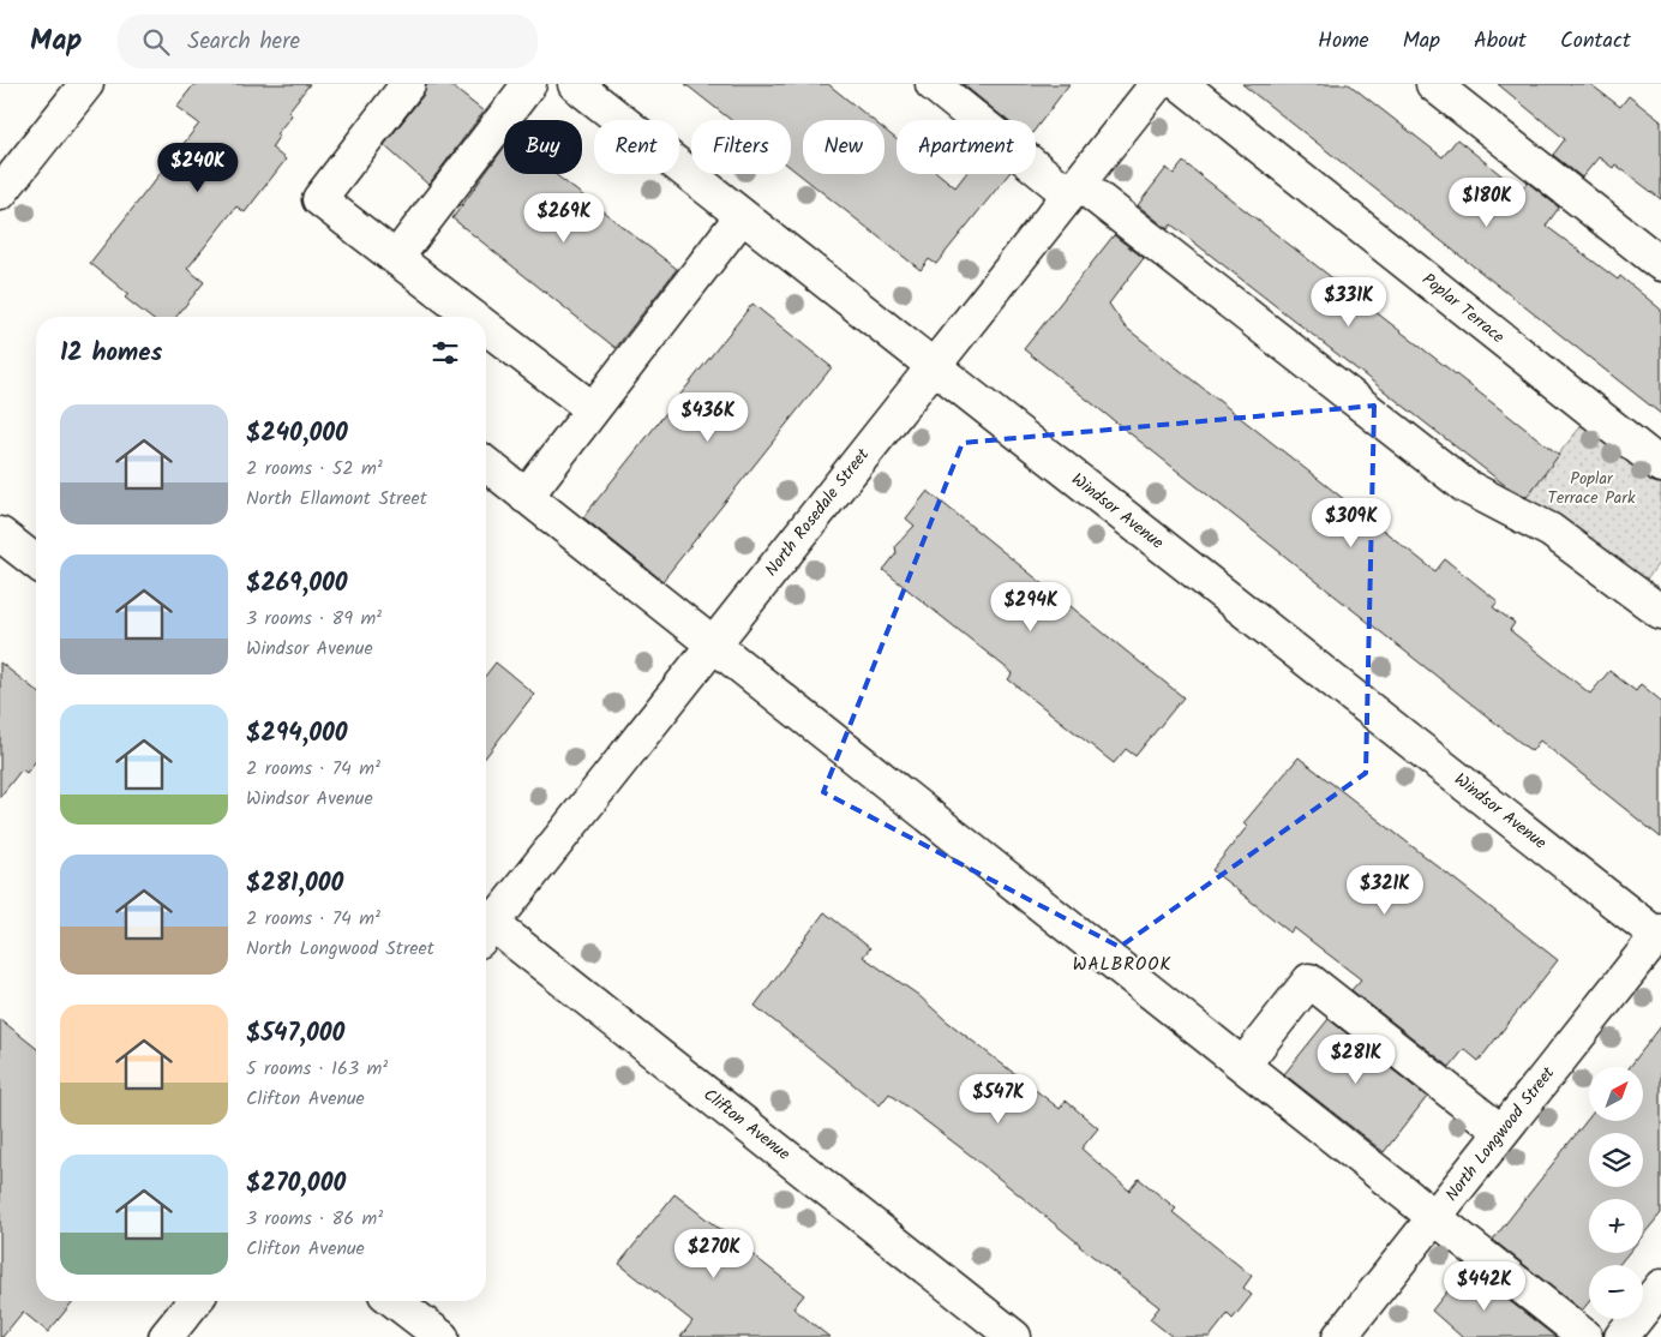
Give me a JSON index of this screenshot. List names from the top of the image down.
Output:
{
  "streets": {
    "street": [
      "Poplar Terrace",
      "Windsor Avenue",
      "North Rosedale Street",
      "Clifton Avenue",
      "North Longwood Street"
    ]
  },
  "crossings": [
    ["Windsor Avenue", "North Rosedale Street"],
    ["Windsor Avenue", "North Longwood Street"]
  ],
  "districts": ["WALBROOK"],
  "parks": ["Poplar Terrace Park"],
  "north": "top right",
  "page": {
    "header": "Map",
    "search": "Search here",
    "nav": [
      "Home",
      "Map",
      "About",
      "Contact"
    ],
    "chip": [
      "Buy",
      "Rent",
      "Filters",
      "New",
      "Apartment"
    ],
    "price": [
      "$240K",
      "$180K",
      "$269K",
      "$331K",
      "$436K",
      "$309K",
      "$294K",
      "$321K",
      "$281K",
      "$547K",
      "$270K",
      "$442K"
    ],
    "heading": "12 homes",
    "list": [
      {
        "name": "$240,000",
        "note": "2 rooms · 52 m² · North Ellamont Street"
      },
      {
        "name": "$269,000",
        "note": "3 rooms · 89 m² · Windsor Avenue"
      },
      {
        "name": "$294,000",
        "note": "2 rooms · 74 m² · Windsor Avenue"
      },
      {
        "name": "$281,000",
        "note": "2 rooms · 74 m² · North Longwood Street"
      },
      {
        "name": "$547,000",
        "note": "5 rooms · 163 m² · Clifton Avenue"
      },
      {
        "name": "$270,000",
        "note": "3 rooms · 86 m² · Clifton Avenue"
      }
    ],
    "map_buttons": ["+", "−"]
  }
}
